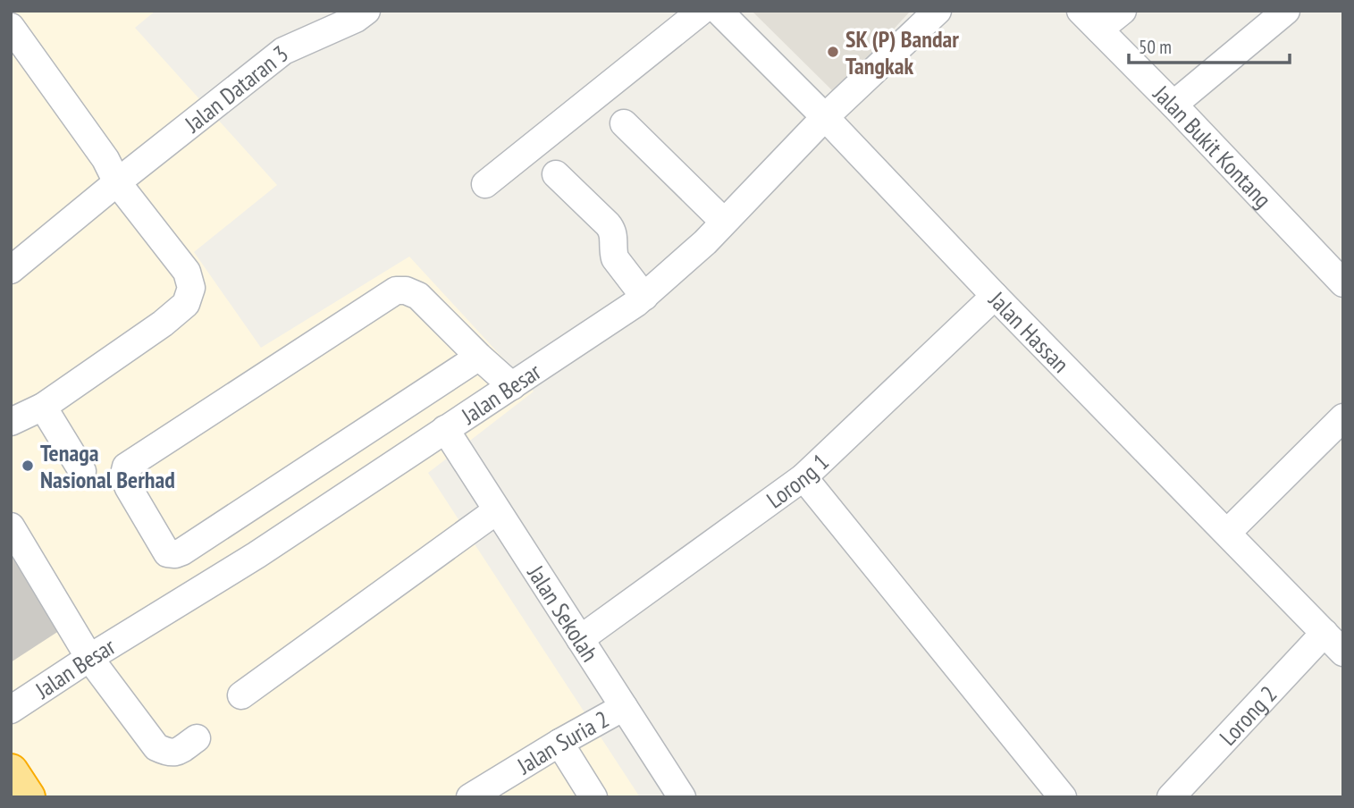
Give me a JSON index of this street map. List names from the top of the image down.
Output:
{
  "streets": {
    "street": [
      "Jalan Dataran 3",
      "Jalan Bukit Kontang",
      "Jalan Hassan",
      "Jalan Besar",
      "Lorong 1",
      "Jalan Sekolah",
      "Lorong 2",
      "Jalan Suria 2"
    ]
  },
  "crossings": [
    ["Jalan Hassan", "Jalan Besar"],
    ["Jalan Hassan", "Lorong 1"],
    ["Jalan Hassan", "Lorong 2"],
    ["Jalan Besar", "Jalan Sekolah"],
    ["Lorong 1", "Jalan Sekolah"],
    ["Jalan Sekolah", "Jalan Suria 2"]
  ],
  "places": ["SK (P) Bandar Tangkak", "Tenaga Nasional Berhad"],
  "scale_bar": "50 m"
}
